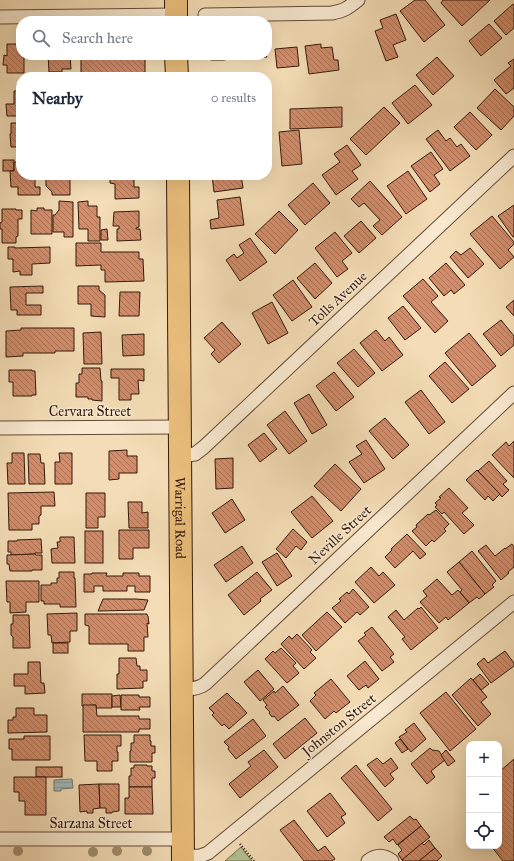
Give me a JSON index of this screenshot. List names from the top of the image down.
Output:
{
  "streets": {
    "highway": ["Warrigal Road"],
    "street": [
      "Tolls Avenue",
      "Cervara Street",
      "Neville Street",
      "Johnston Street",
      "Sarzana Street"
    ]
  },
  "crossings": [
    ["Tolls Avenue", "Warrigal Road"],
    ["Cervara Street", "Warrigal Road"],
    ["Warrigal Road", "Neville Street"],
    ["Warrigal Road", "Johnston Street"],
    ["Warrigal Road", "Sarzana Street"]
  ],
  "page": {
    "search": "Search here",
    "heading": ["Nearby", "0 results"],
    "map_buttons": ["+", "−"]
  }
}
